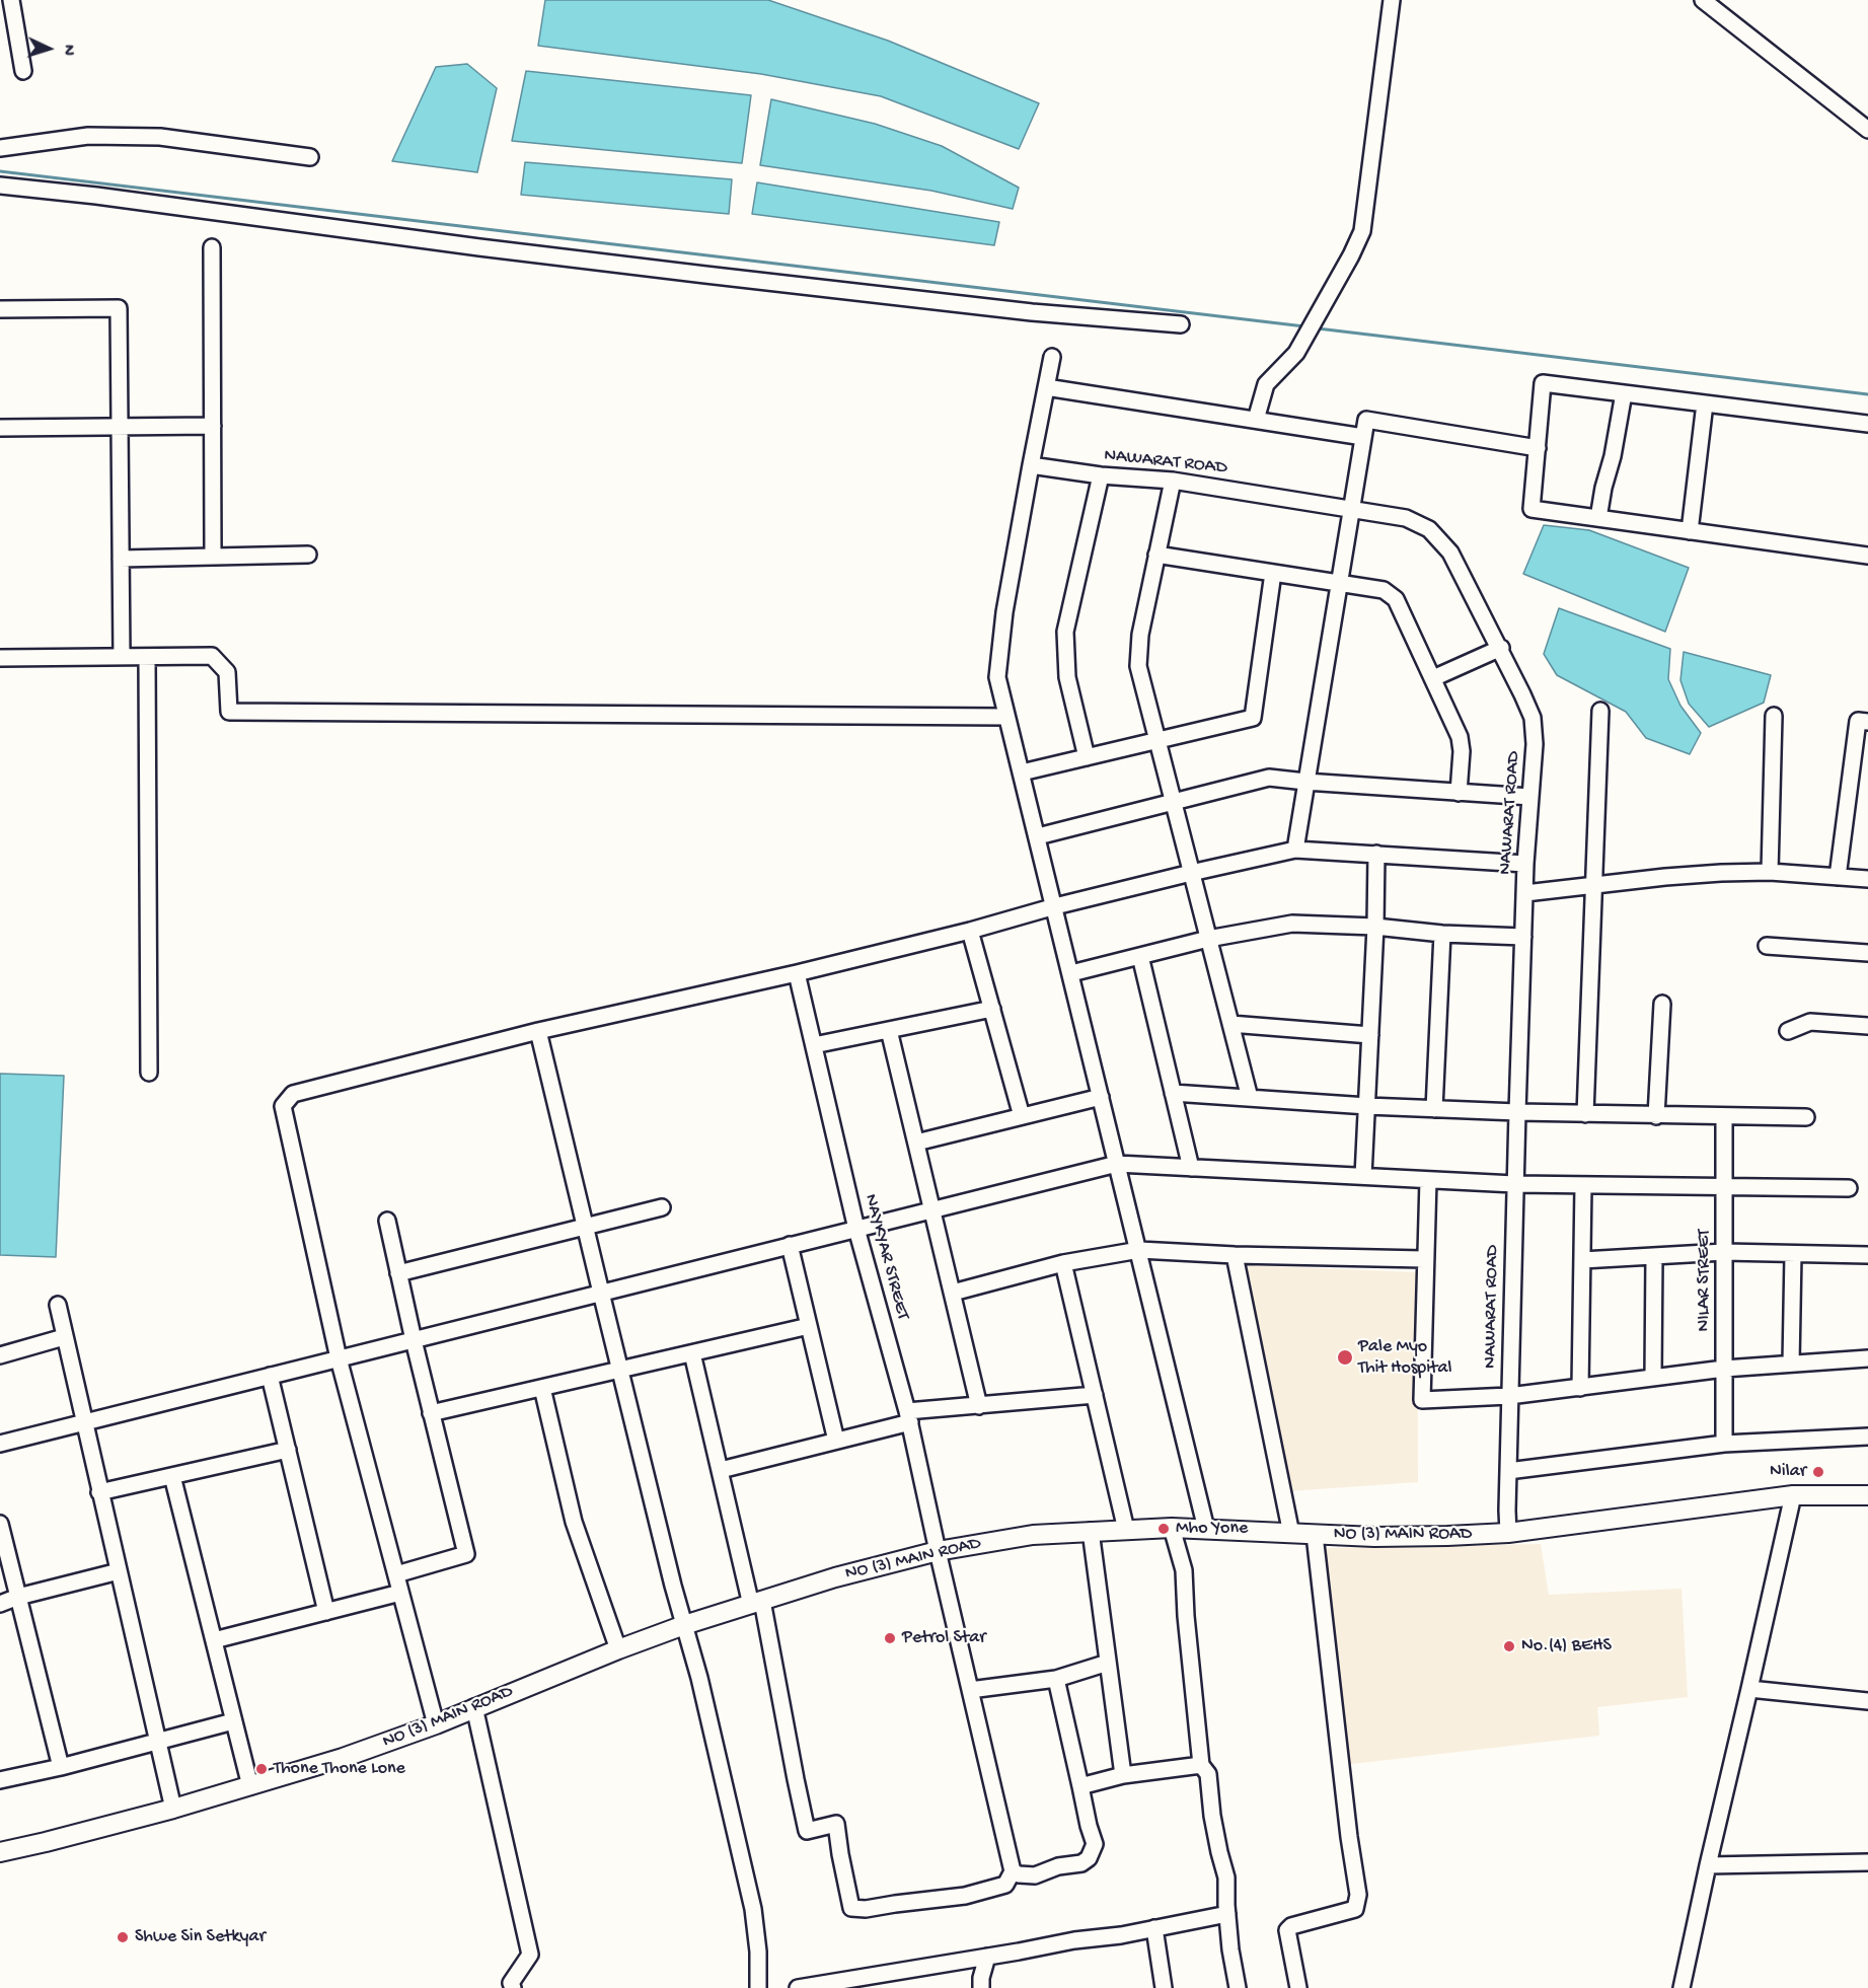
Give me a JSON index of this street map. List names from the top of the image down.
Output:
{
  "streets": {
    "main road": ["NO (3) MAIN ROAD"],
    "street": ["NAWARAT ROAD", "NAYKYAR STREET", "NILAR STREET"]
  },
  "crossings": [
    ["NAWARAT ROAD", "NO (3) MAIN ROAD"],
    ["NAYKYAR STREET", "NO (3) MAIN ROAD"]
  ],
  "places": [
    "Pale Myo Thit Hospital",
    "Nilar",
    "Mho Yone",
    "Petrol Star",
    "No.(4) BEHS",
    "Thone Thone Lone",
    "Shwe Sin Setkyar"
  ],
  "north": "right"
}
